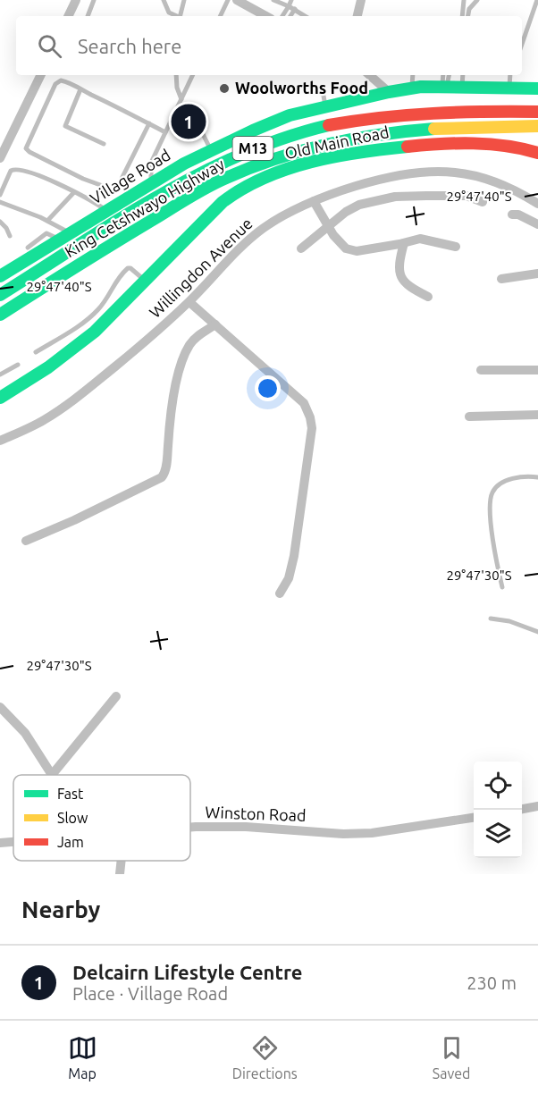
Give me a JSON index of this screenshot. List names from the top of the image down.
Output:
{
  "streets": {
    "main road": [
      "Old Main Road",
      "M13",
      "Village Road",
      "King Cetshwayo Highway"
    ],
    "street": ["Willingdon Avenue", "Winston Road"]
  },
  "places": ["Woolworths Food"],
  "legend": ["Fast", "Slow", "Jam"],
  "page": {
    "search": "Search here",
    "pins": "1",
    "heading": "Nearby",
    "list": [
      {
        "mark": "1",
        "name": "Delcairn Lifestyle Centre",
        "note": "Place · Village Road",
        "value": "230 m"
      }
    ],
    "nav": ["Map", "Directions", "Saved"]
  },
  "coordinates": ["29°47'40\"S", "29°47'30\"S"]
}
